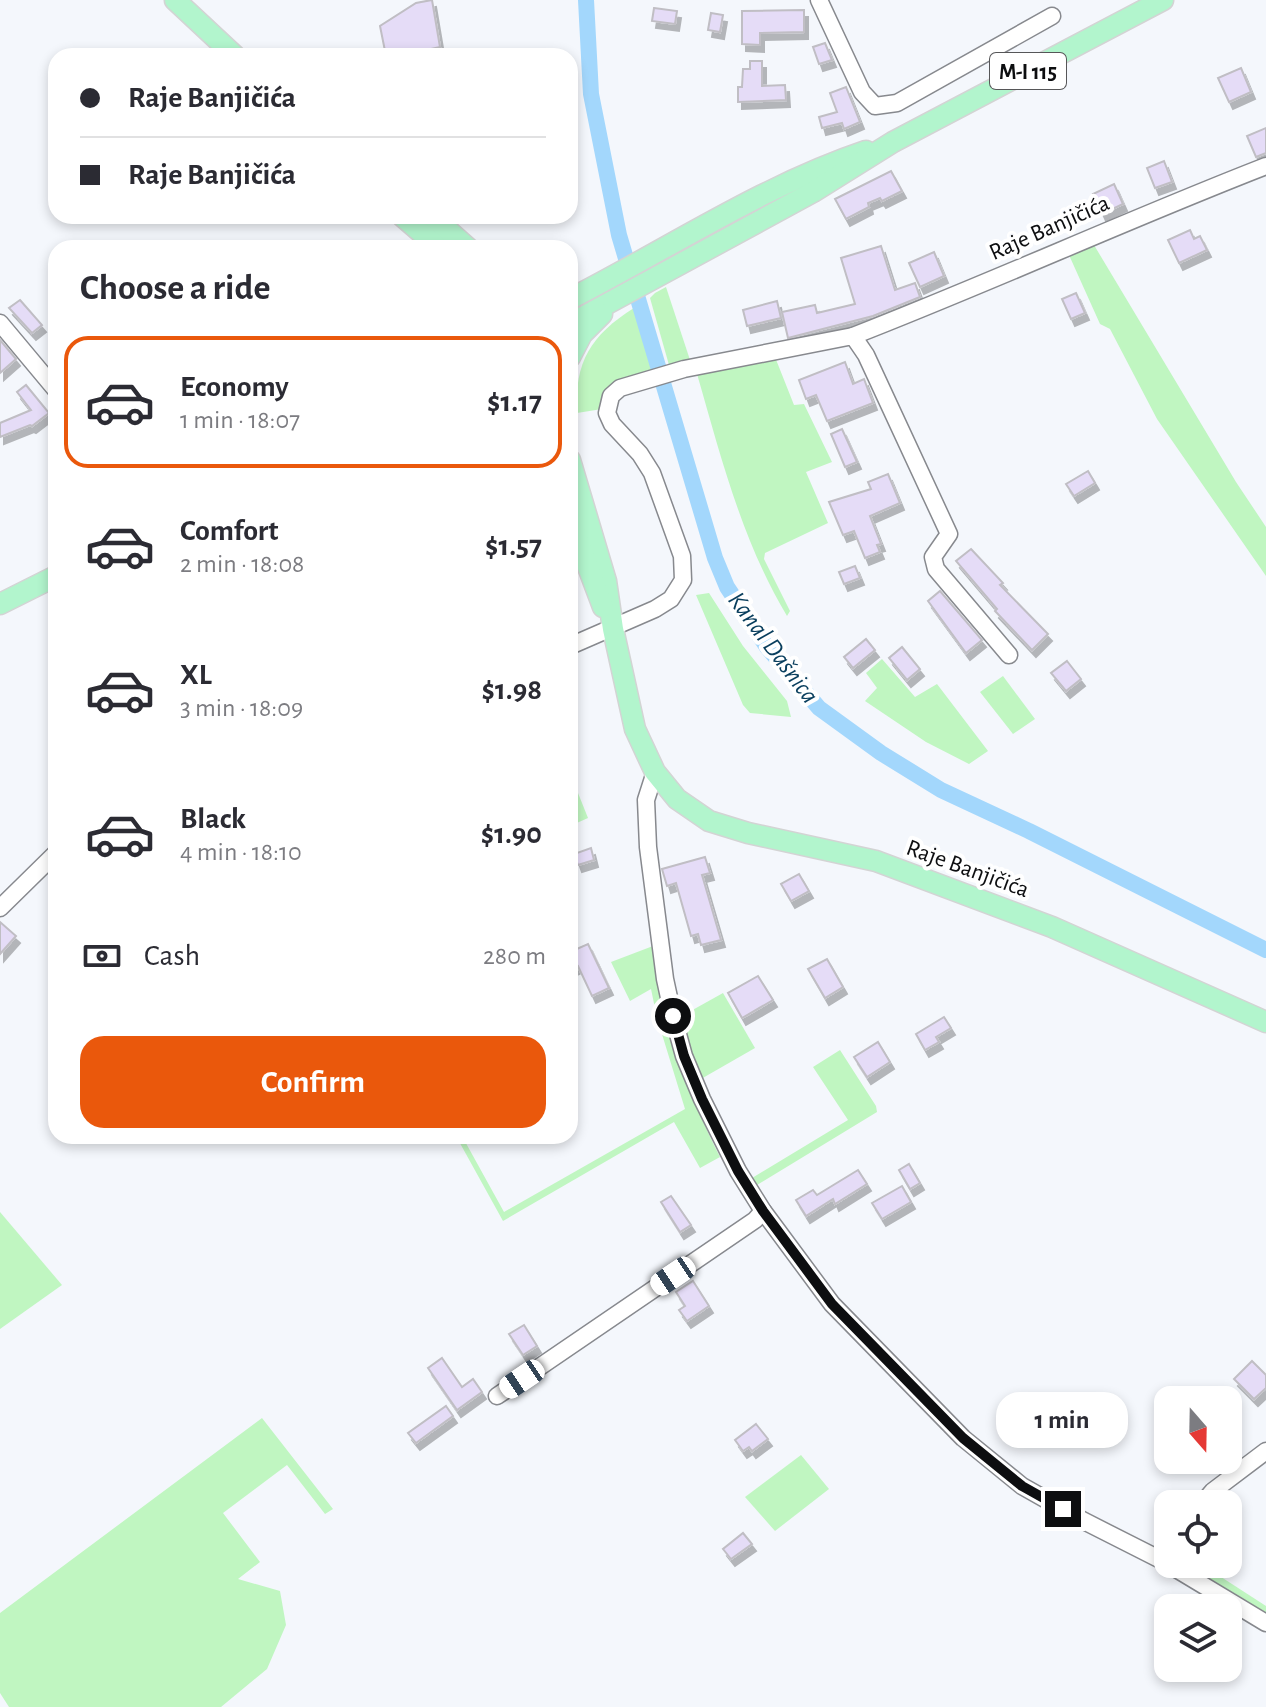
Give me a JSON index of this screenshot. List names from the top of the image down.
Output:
{
  "streets": {
    "main road": ["M-I 115", "Raje Banjičića"]
  },
  "water": ["Kanal Dašnica"],
  "north": "bottom",
  "page": {
    "banner": ["Raje Banjičića", "Raje Banjičića"],
    "heading": "Choose a ride",
    "list": [
      {
        "name": "Economy",
        "note": "1 min · 18:07",
        "value": "$1.17"
      },
      {
        "name": "Comfort",
        "note": "2 min · 18:08",
        "value": "$1.57"
      },
      {
        "name": "XL",
        "note": "3 min · 18:09",
        "value": "$1.98"
      },
      {
        "name": "Black",
        "note": "4 min · 18:10",
        "value": "$1.90"
      }
    ],
    "pay": ["Cash", "280 m"],
    "buttons": "Confirm",
    "bubble": "1 min"
  }
}
